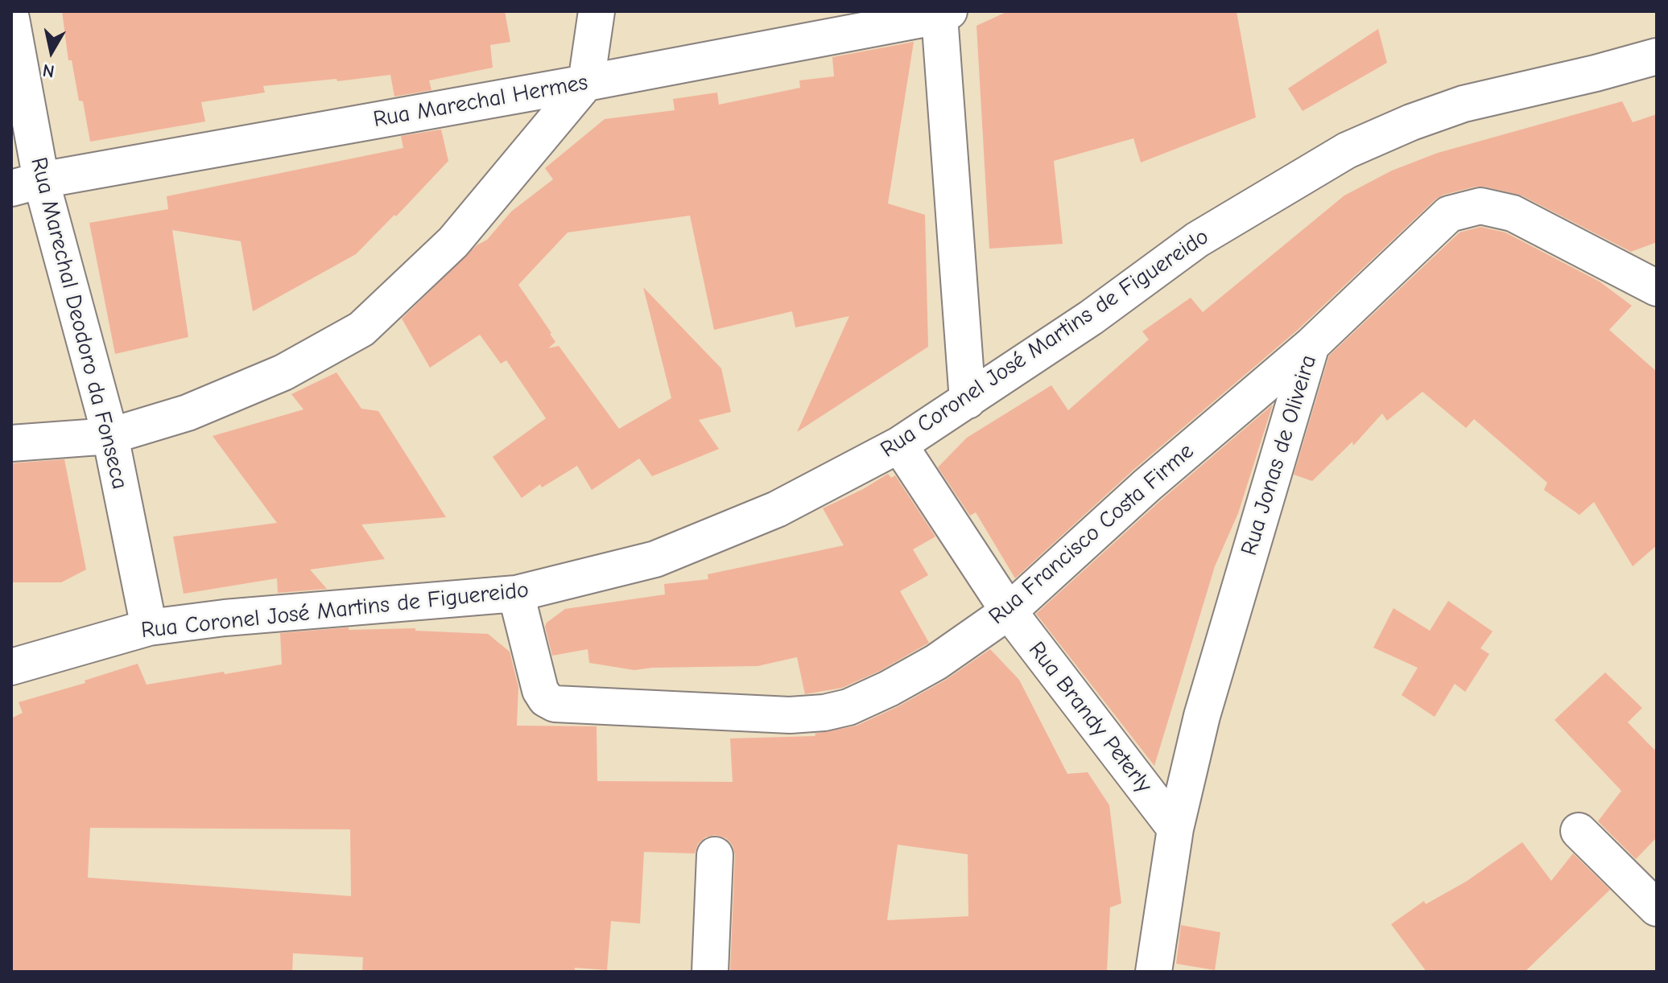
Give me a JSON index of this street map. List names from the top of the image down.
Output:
{
  "streets": {
    "street": [
      "Rua Marechal Hermes",
      "Rua Marechal Deodoro da Fonseca",
      "Rua Coronel José Martins de Figuereido",
      "Rua Jonas de Oliveira",
      "Rua Francisco Costa Firme",
      "Rua Brandy Peterly"
    ]
  },
  "crossings": [
    ["Rua Marechal Hermes", "Rua Marechal Deodoro da Fonseca"],
    ["Rua Marechal Deodoro da Fonseca", "Rua Coronel José Martins de Figuereido"],
    ["Rua Coronel José Martins de Figuereido", "Rua Francisco Costa Firme"],
    ["Rua Coronel José Martins de Figuereido", "Rua Brandy Peterly"],
    ["Rua Jonas de Oliveira", "Rua Francisco Costa Firme"],
    ["Rua Jonas de Oliveira", "Rua Brandy Peterly"],
    ["Rua Francisco Costa Firme", "Rua Brandy Peterly"]
  ],
  "north": "bottom"
}
